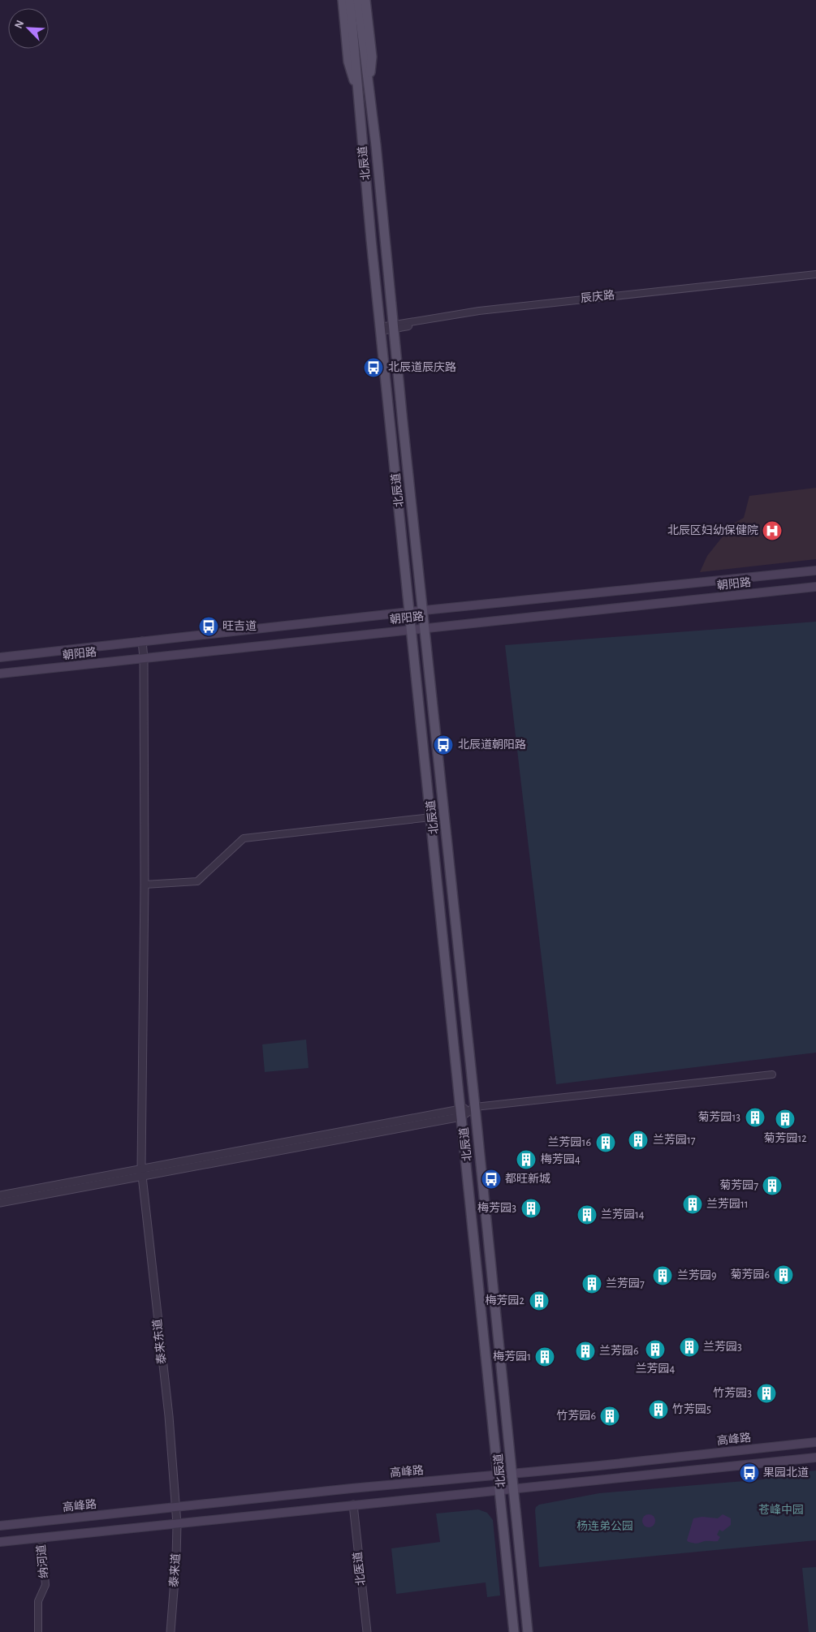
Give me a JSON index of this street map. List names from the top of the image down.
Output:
{
  "streets": {
    "main road": ["北辰道", "朝阳路", "高峰路"],
    "street": [
      "辰庆路",
      "泰来东道",
      "纳河道",
      "北医道",
      "泰来道"
    ]
  },
  "crossings": [
    ["北辰道", "辰庆路"],
    ["北辰道", "朝阳路"],
    ["北辰道", "高峰路"],
    ["朝阳路", "泰来东道"],
    ["泰来东道", "高峰路"],
    ["泰来东道", "泰来道"],
    ["高峰路", "泰来道"]
  ],
  "parks": ["苍峰中园", "杨连弟公园"],
  "places": {
    "bus stop": [
      "北辰道辰庆路",
      "旺吉道",
      "北辰道朝阳路",
      "都旺新城",
      "果园北道"
    ],
    "hospital": ["北辰区妇幼保健院"],
    "building": [
      "菊芳园13",
      "菊芳园12",
      "兰芳园17",
      "兰芳园16",
      "梅芳园4",
      "菊芳园7",
      "兰芳园11",
      "梅芳园3",
      "兰芳园14",
      "菊芳园6",
      "兰芳园9",
      "兰芳园7",
      "梅芳园2",
      "兰芳园3",
      "兰芳园4",
      "兰芳园6",
      "梅芳园1",
      "竹芳园3",
      "竹芳园5",
      "竹芳园6"
    ]
  },
  "north": "top left"
}
